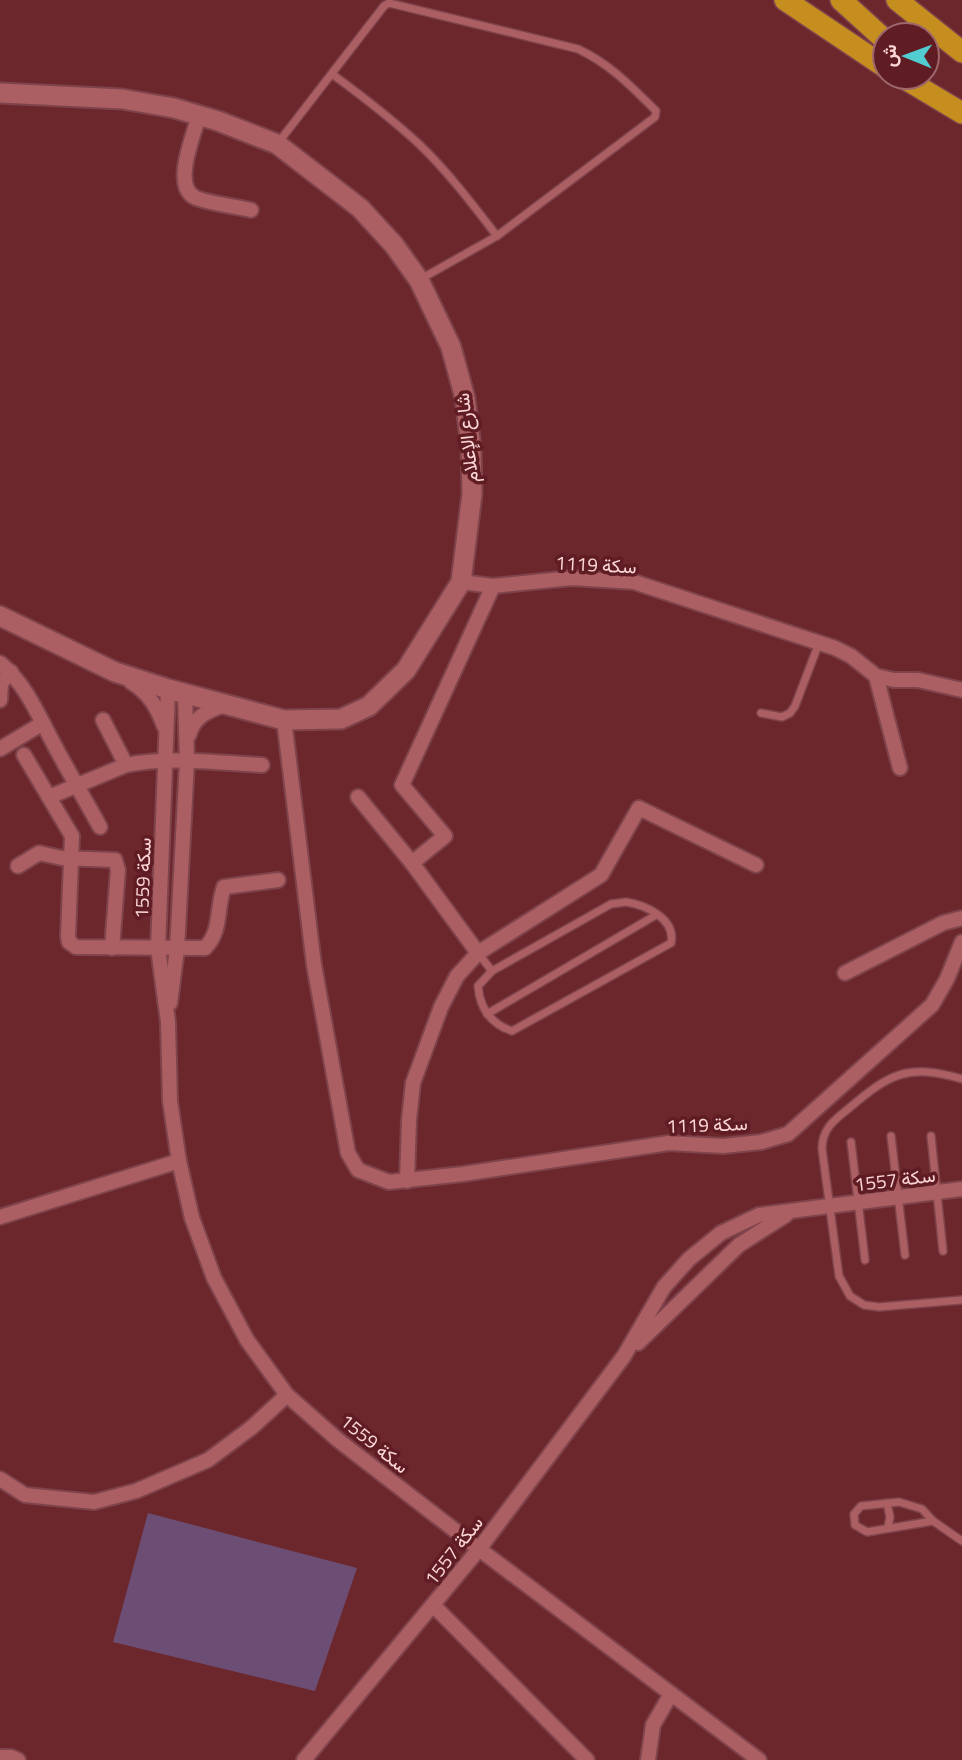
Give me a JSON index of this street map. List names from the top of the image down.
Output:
{
  "streets": {
    "main road": ["شارع الإعلام"],
    "street": ["سكة 1119", "سكة 1559", "سكة 1557"]
  },
  "crossings": [
    ["شارع الإعلام", "سكة 1119"],
    ["شارع الإعلام", "سكة 1559"],
    ["سكة 1559", "سكة 1557"]
  ],
  "north": "left"
}
